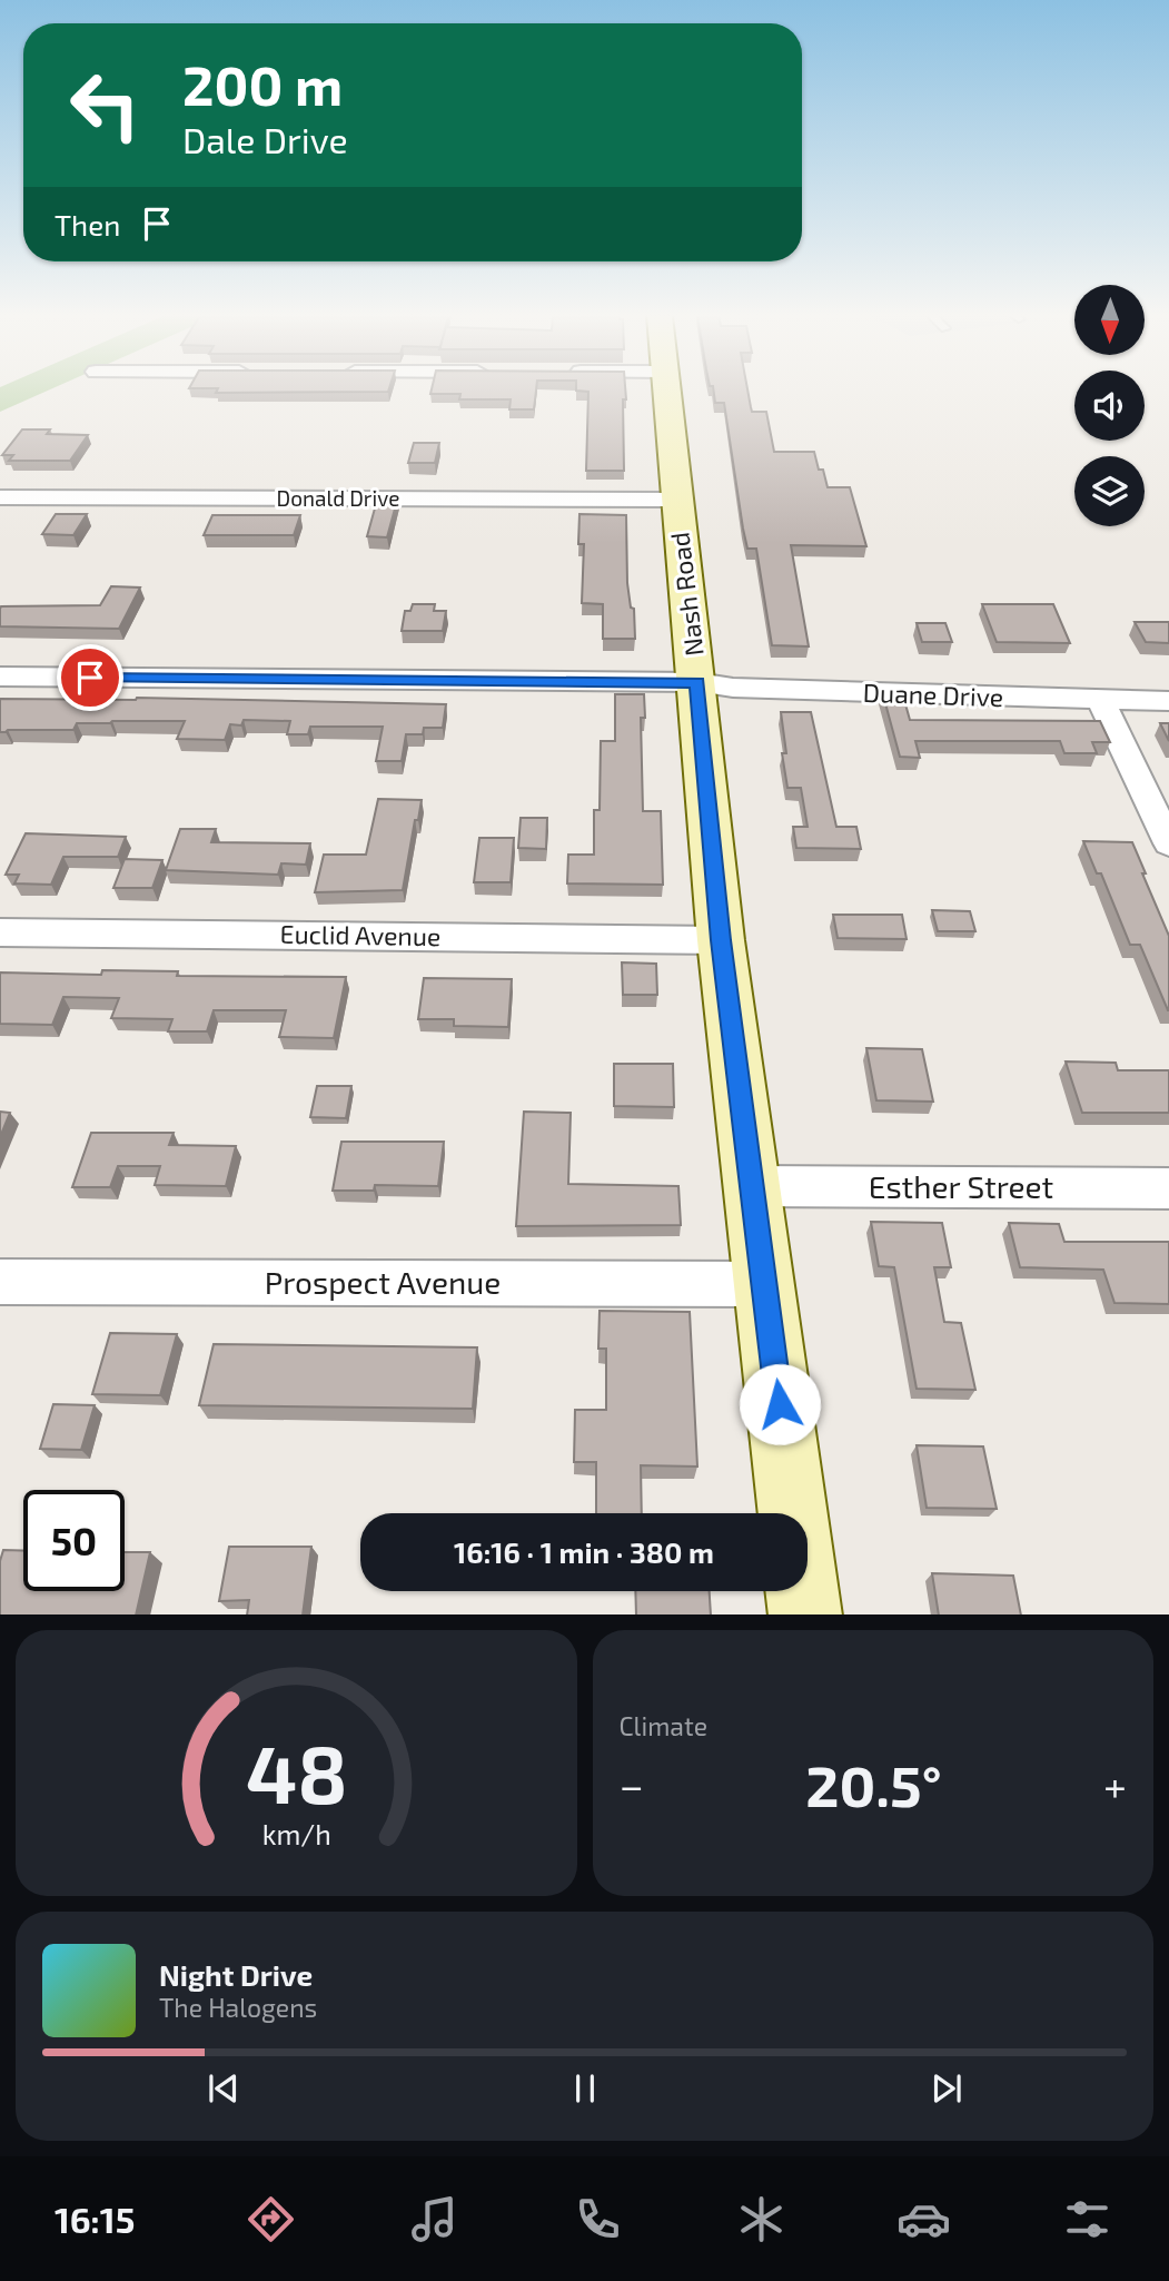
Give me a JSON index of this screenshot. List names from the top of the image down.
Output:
{
  "streets": {
    "main road": ["Nash Road"],
    "street": [
      "Donald Drive",
      "Duane Drive",
      "Euclid Avenue",
      "Esther Street",
      "Prospect Avenue"
    ]
  },
  "crossings": [
    ["Donald Drive", "Nash Road"],
    ["Nash Road", "Duane Drive"],
    ["Nash Road", "Euclid Avenue"],
    ["Nash Road", "Esther Street"],
    ["Nash Road", "Prospect Avenue"]
  ],
  "north": "bottom",
  "page": {
    "turn": ["200 m", "Dale Drive"],
    "then": "Then",
    "limit": "50",
    "trip": "16:16 · 1 min · 380 m",
    "tile": "Climate",
    "heat": ["−", "20.5°", "+"],
    "song": ["Night Drive", "The Halogens"],
    "tabs": "16:15",
    "gauge": ["48", "km/h"]
  }
}
